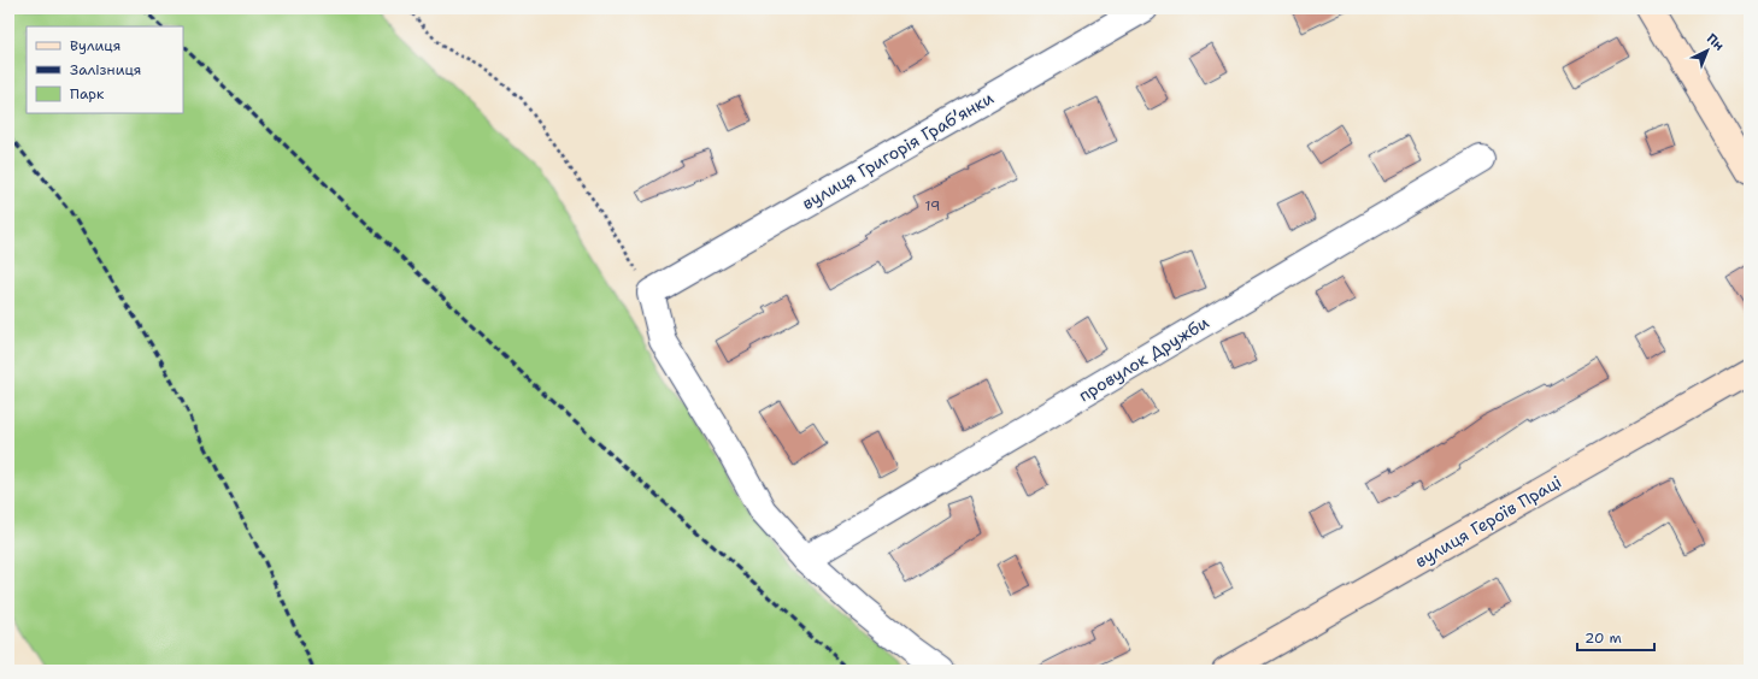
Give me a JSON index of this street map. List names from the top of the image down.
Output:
{
  "streets": {
    "main road": ["вулиця Героїв Праці"],
    "street": ["вулиця Григорія Грабʼянки", "провулок Дружби"]
  },
  "house_numbers": ["19"],
  "legend": ["Вулиця", "Залізниця", "Парк"],
  "scale_bar": "20 m",
  "north": "top right"
}
